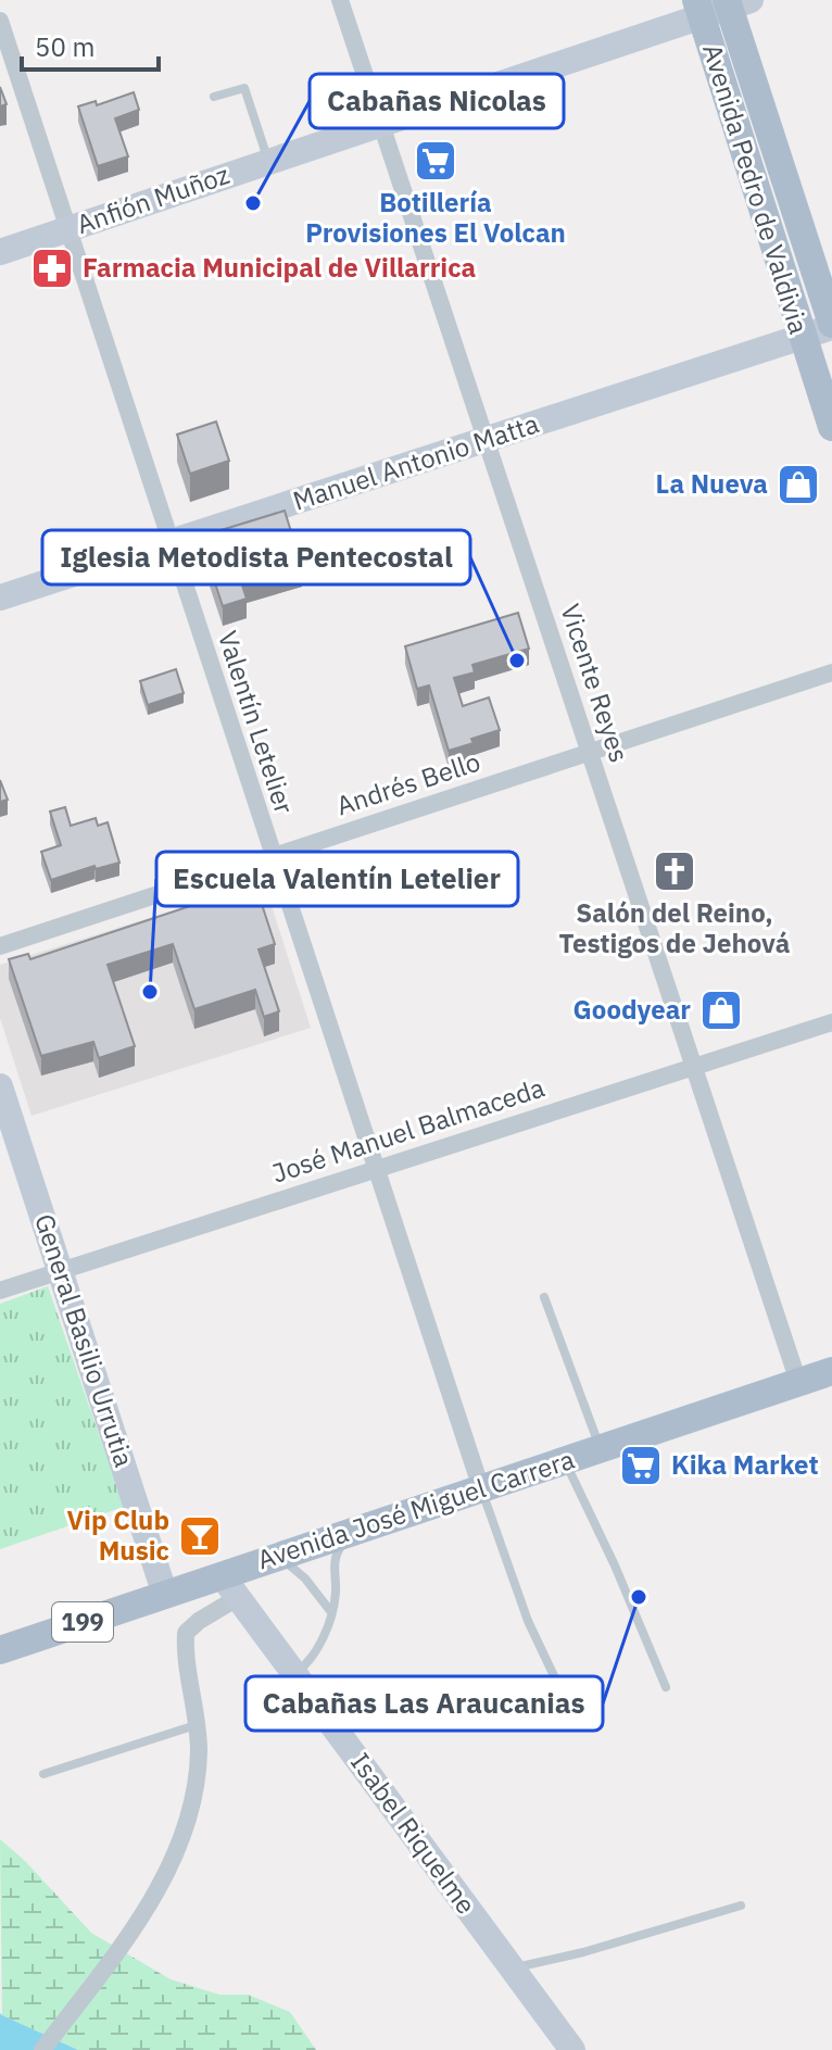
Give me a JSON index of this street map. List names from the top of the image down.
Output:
{
  "streets": {
    "main road": ["Avenida Pedro de Valdivia", "Avenida José Miguel Carrera", "199"],
    "street": [
      "Anfión Muñoz",
      "Manuel Antonio Matta",
      "Vicente Reyes",
      "Valentín Letelier",
      "Andrés Bello",
      "José Manuel Balmaceda",
      "General Basilio Urrutia",
      "Isabel Riquelme"
    ]
  },
  "crossings": [
    ["Avenida Pedro de Valdivia", "Anfión Muñoz"],
    ["Avenida Pedro de Valdivia", "Manuel Antonio Matta"],
    ["Anfión Muñoz", "Vicente Reyes"],
    ["Anfión Muñoz", "Valentín Letelier"],
    ["Manuel Antonio Matta", "Vicente Reyes"],
    ["Manuel Antonio Matta", "Valentín Letelier"],
    ["Vicente Reyes", "Andrés Bello"],
    ["Vicente Reyes", "José Manuel Balmaceda"],
    ["Vicente Reyes", "Avenida José Miguel Carrera"],
    ["Valentín Letelier", "Andrés Bello"],
    ["Valentín Letelier", "José Manuel Balmaceda"],
    ["Valentín Letelier", "Avenida José Miguel Carrera"],
    ["José Manuel Balmaceda", "General Basilio Urrutia"],
    ["General Basilio Urrutia", "Avenida José Miguel Carrera"],
    ["Avenida José Miguel Carrera", "Isabel Riquelme"]
  ],
  "places": {
    "supermarket": ["Botillería Provisiones El Volcan", "Kika Market"],
    "other": [
      "Cabañas Nicolas",
      "Iglesia Metodista Pentecostal",
      "Escuela Valentín Letelier",
      "Cabañas Las Araucanias"
    ],
    "pharmacy": ["Farmacia Municipal de Villarrica"],
    "shop": ["La Nueva", "Goodyear"],
    "church": ["Salón del Reino, Testigos de Jehová"],
    "bar": ["Vip Club Music"]
  },
  "scale_bar": "50 m"
}
